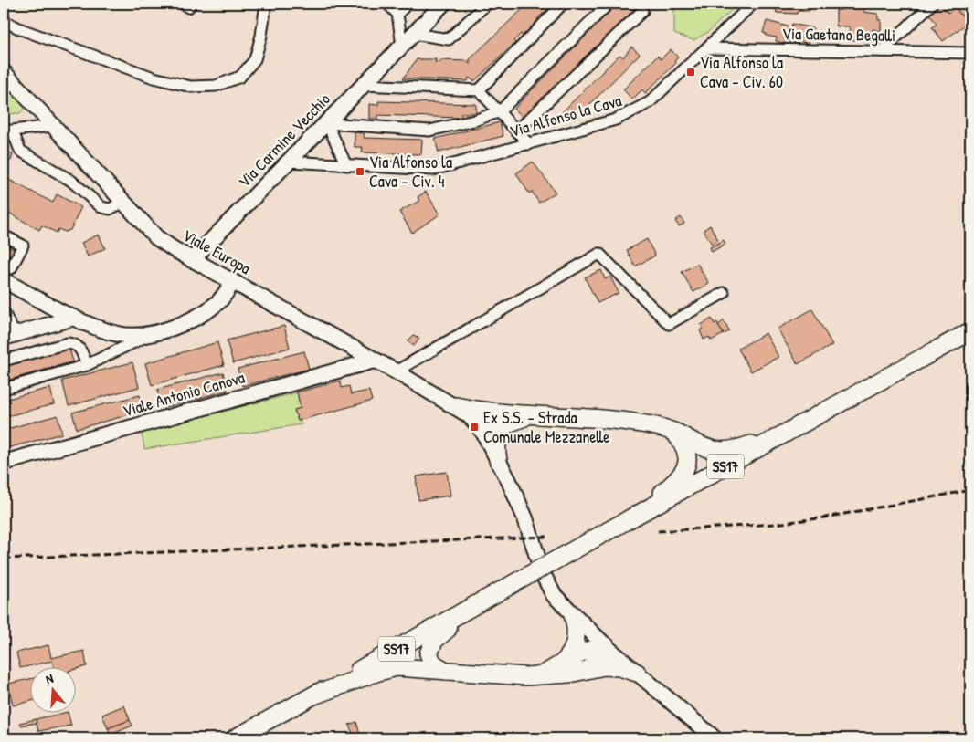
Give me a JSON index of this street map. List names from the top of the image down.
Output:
{
  "streets": {
    "main road": ["SS17"],
    "street": [
      "Via Gaetano Begalli",
      "Via Alfonso la Cava",
      "Via Carmine Vecchio",
      "Viale Europa",
      "Viale Antonio Canova"
    ]
  },
  "crossings": [
    ["Via Gaetano Begalli", "Via Alfonso la Cava"],
    ["Via Alfonso la Cava", "Via Carmine Vecchio"],
    ["Via Carmine Vecchio", "Viale Europa"],
    ["Viale Europa", "Viale Antonio Canova"]
  ],
  "places": {
    "transit": ["Via Alfonso la Cava - Civ. 60", "Via Alfonso la Cava - Civ. 4", "Ex S.S. - Strada Comunale Mezzanelle"]
  },
  "north": "top"
}
